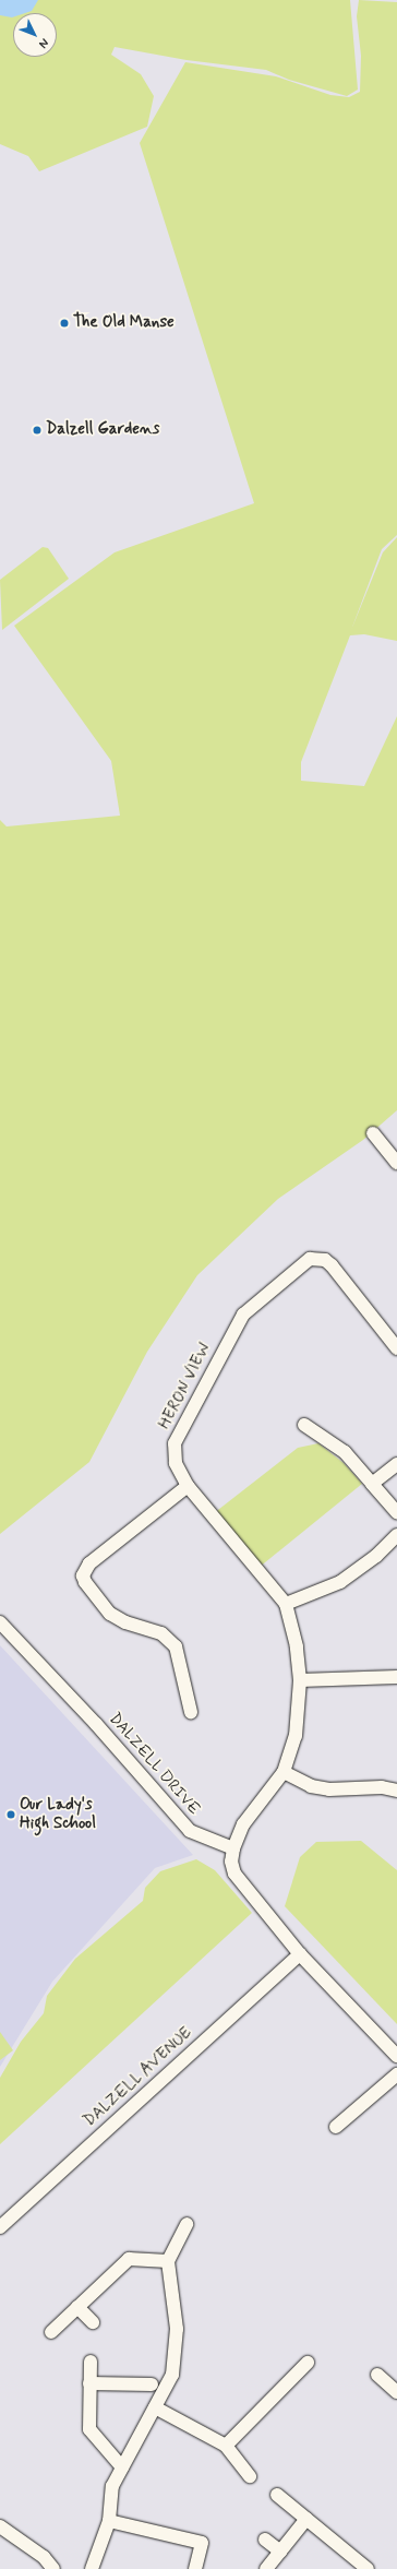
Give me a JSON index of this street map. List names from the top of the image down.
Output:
{
  "streets": {
    "street": ["HERON VIEW", "DALZELL DRIVE", "DALZELL AVENUE"]
  },
  "crossings": [
    ["HERON VIEW", "DALZELL DRIVE"]
  ],
  "places": ["The Old Manse", "Dalzell Gardens", "Our Lady's High School"],
  "north": "bottom right"
}
